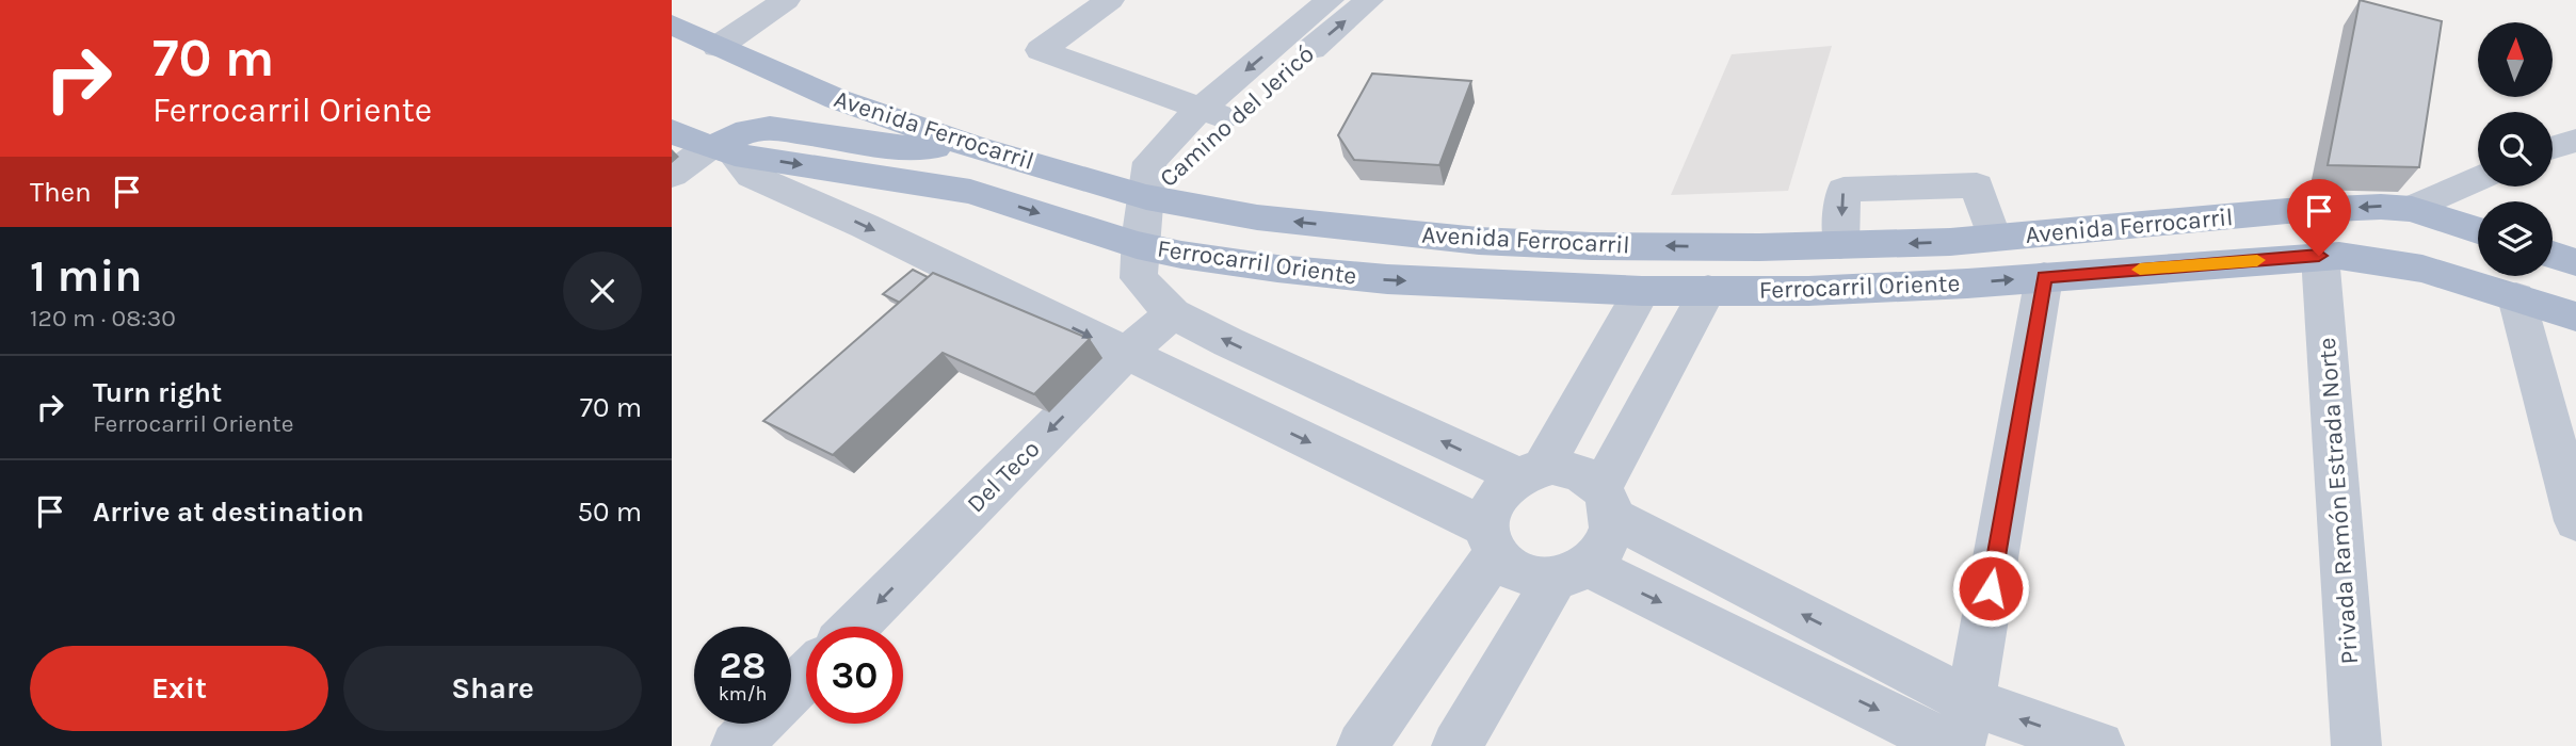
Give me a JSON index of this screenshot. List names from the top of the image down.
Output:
{
  "streets": {
    "main road": ["Avenida Ferrocarril", "Ferrocarril Oriente"],
    "street": ["Camino del Jericó", "Del Teco", "Privada Ramón Estrada Norte"]
  },
  "crossings": [
    ["Camino del Jericó", "Avenida Ferrocarril"],
    ["Camino del Jericó", "Ferrocarril Oriente"],
    ["Avenida Ferrocarril", "Ferrocarril Oriente"],
    ["Ferrocarril Oriente", "Del Teco"],
    ["Ferrocarril Oriente", "Privada Ramón Estrada Norte"]
  ],
  "one_way": ["Avenida Ferrocarril", "Del Teco"],
  "north": "top",
  "page": {
    "turn": ["70 m", "Ferrocarril Oriente"],
    "then": "Then",
    "heading": ["1 min", "120 m · 08:30"],
    "list": [
      {
        "name": "Turn right",
        "note": "Ferrocarril Oriente",
        "value": "70 m"
      },
      {
        "name": "Arrive at destination",
        "value": "50 m"
      }
    ],
    "speed": "28 km/h",
    "limit": "30",
    "buttons": ["Exit", "Share"]
  }
}
